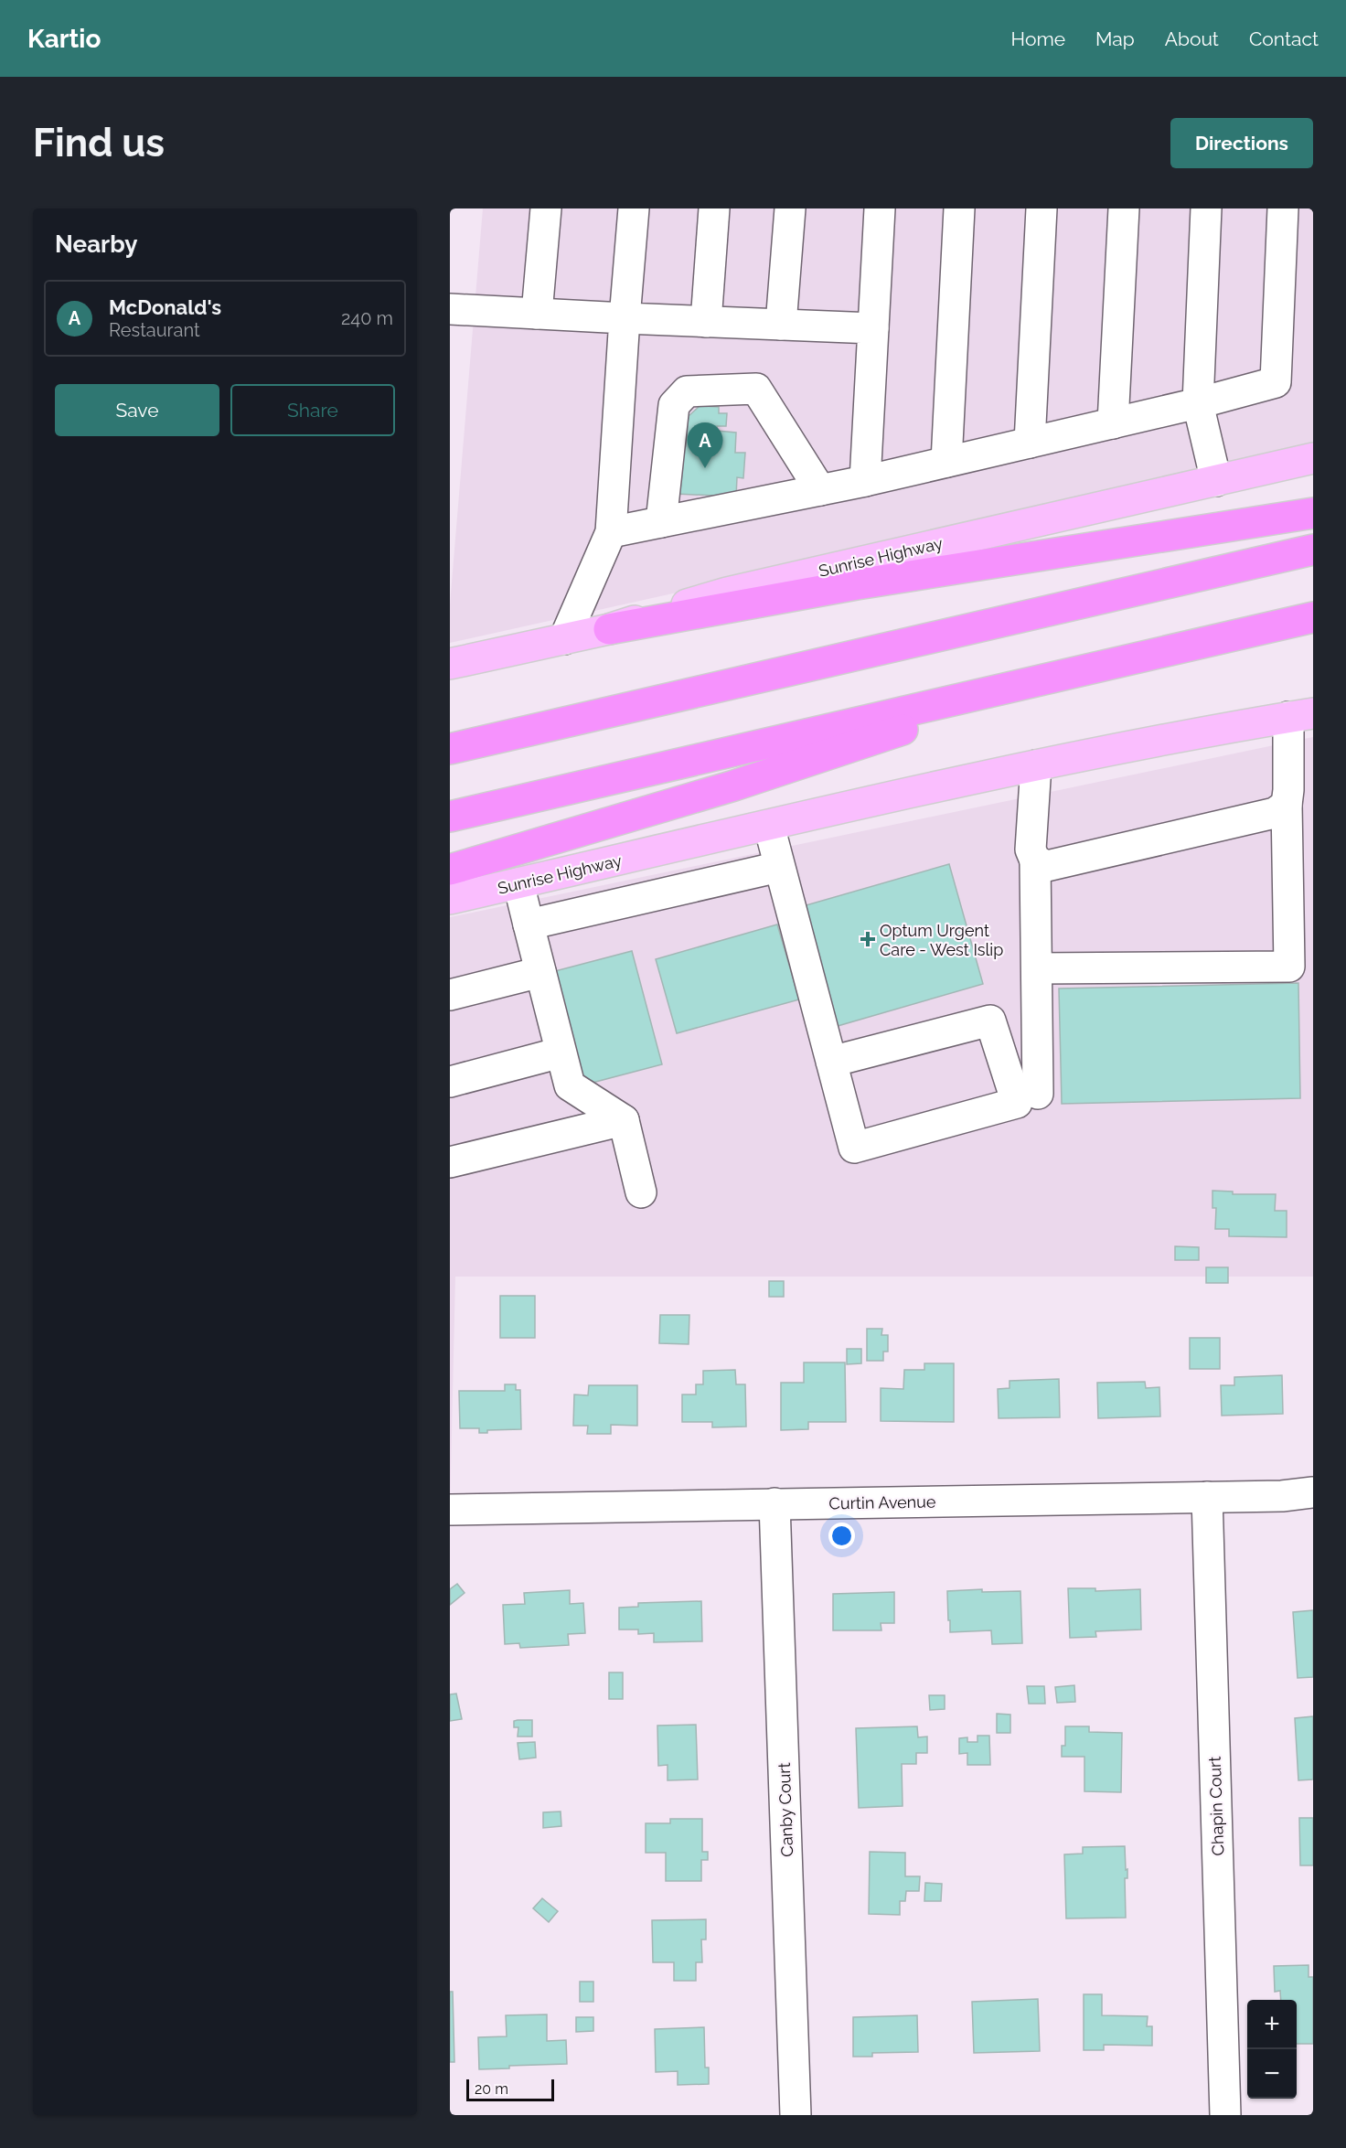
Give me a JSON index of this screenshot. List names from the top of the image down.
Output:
{
  "streets": {
    "main road": ["Sunrise Highway"],
    "street": ["Curtin Avenue", "Chapin Court", "Canby Court"]
  },
  "crossings": [
    ["Curtin Avenue", "Chapin Court"],
    ["Curtin Avenue", "Canby Court"]
  ],
  "places": {
    "health": ["Optum Urgent Care - West Islip"]
  },
  "scale_bar": "20 m",
  "page": {
    "header": "Kartio",
    "nav": [
      "Home",
      "Map",
      "About",
      "Contact"
    ],
    "buttons": [
      "Directions",
      ["Save", "Share"]
    ],
    "title": "Find us",
    "heading": "Nearby",
    "list": [
      {
        "mark": "A",
        "name": "McDonald's",
        "note": "Restaurant",
        "value": "240 m"
      }
    ],
    "pins": "A",
    "map_buttons": ["+", "−"],
    "scale": "20 m"
  }
}
